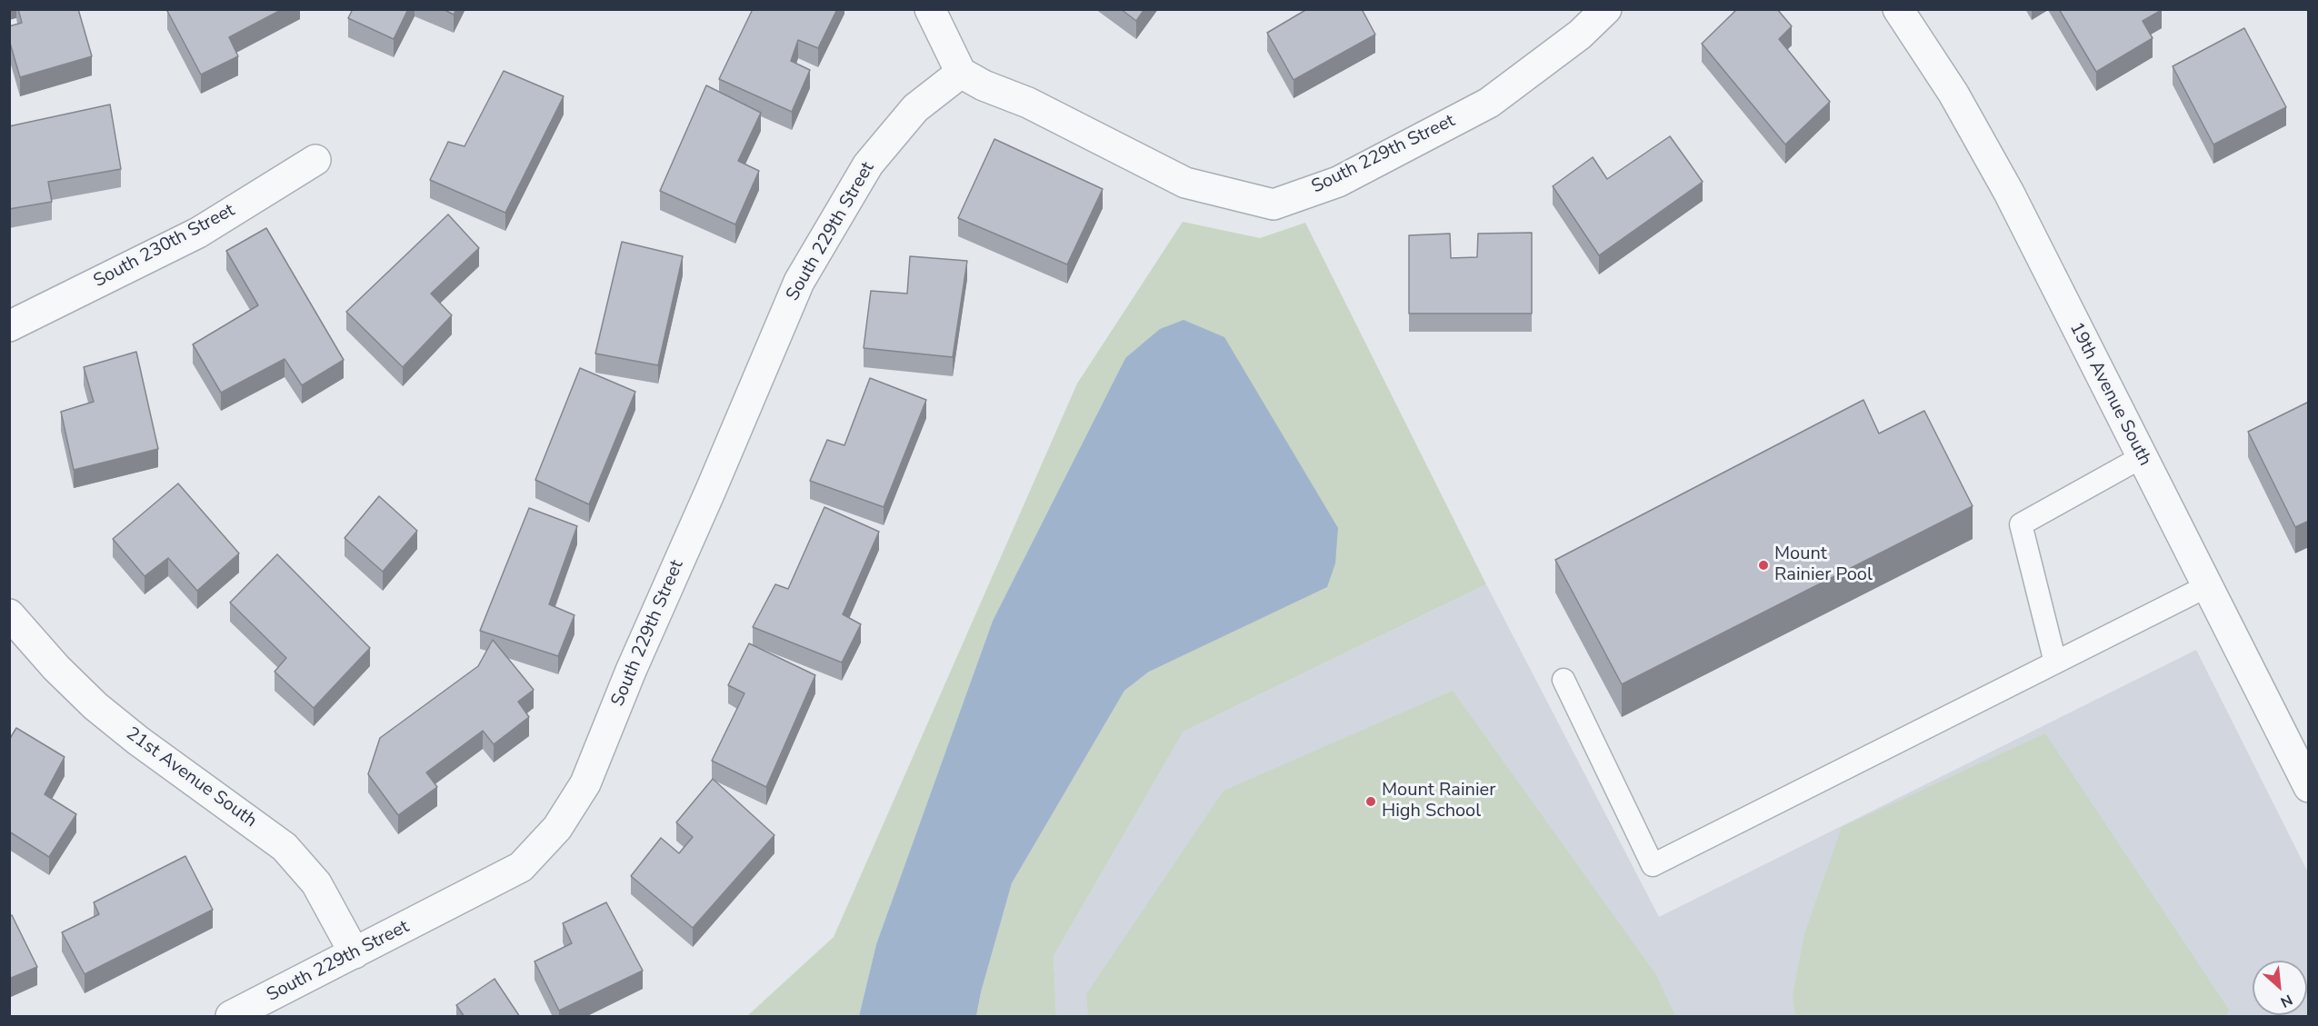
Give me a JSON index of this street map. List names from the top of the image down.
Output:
{
  "streets": {
    "street": [
      "South 229th Street",
      "South 230th Street",
      "19th Avenue South",
      "21st Avenue South"
    ]
  },
  "crossings": [
    ["South 229th Street", "21st Avenue South"]
  ],
  "places": ["Mount Rainier Pool", "Mount Rainier High School"],
  "north": "bottom right"
}
